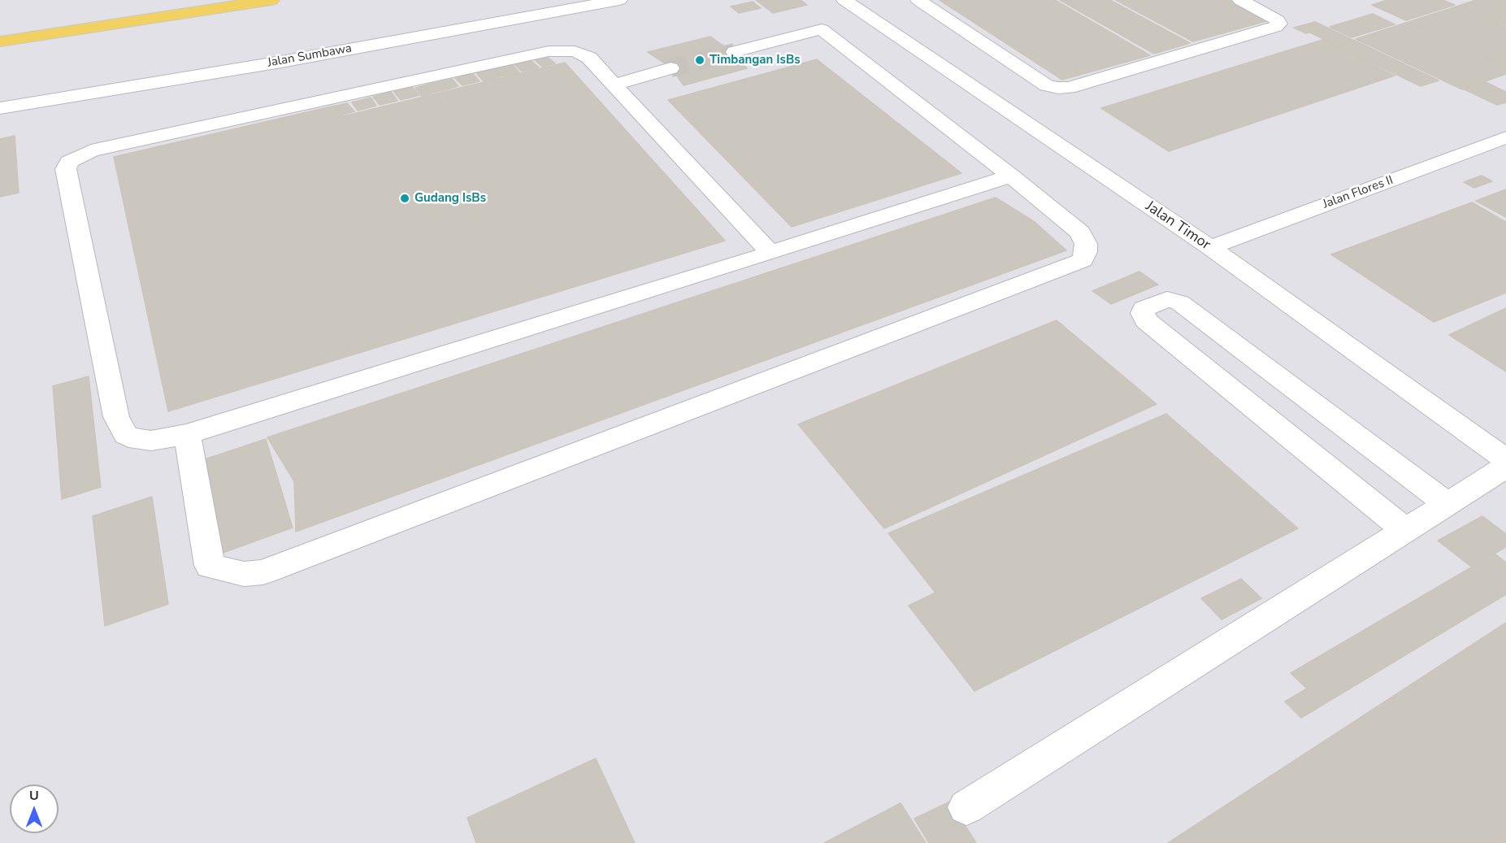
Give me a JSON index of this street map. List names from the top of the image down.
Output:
{
  "streets": {
    "street": ["Jalan Sumbawa", "Jalan Flores II", "Jalan Timor"]
  },
  "crossings": [
    ["Jalan Flores II", "Jalan Timor"]
  ],
  "places": ["Timbangan IsBs", "Gudang IsBs"],
  "north": "top"
}
